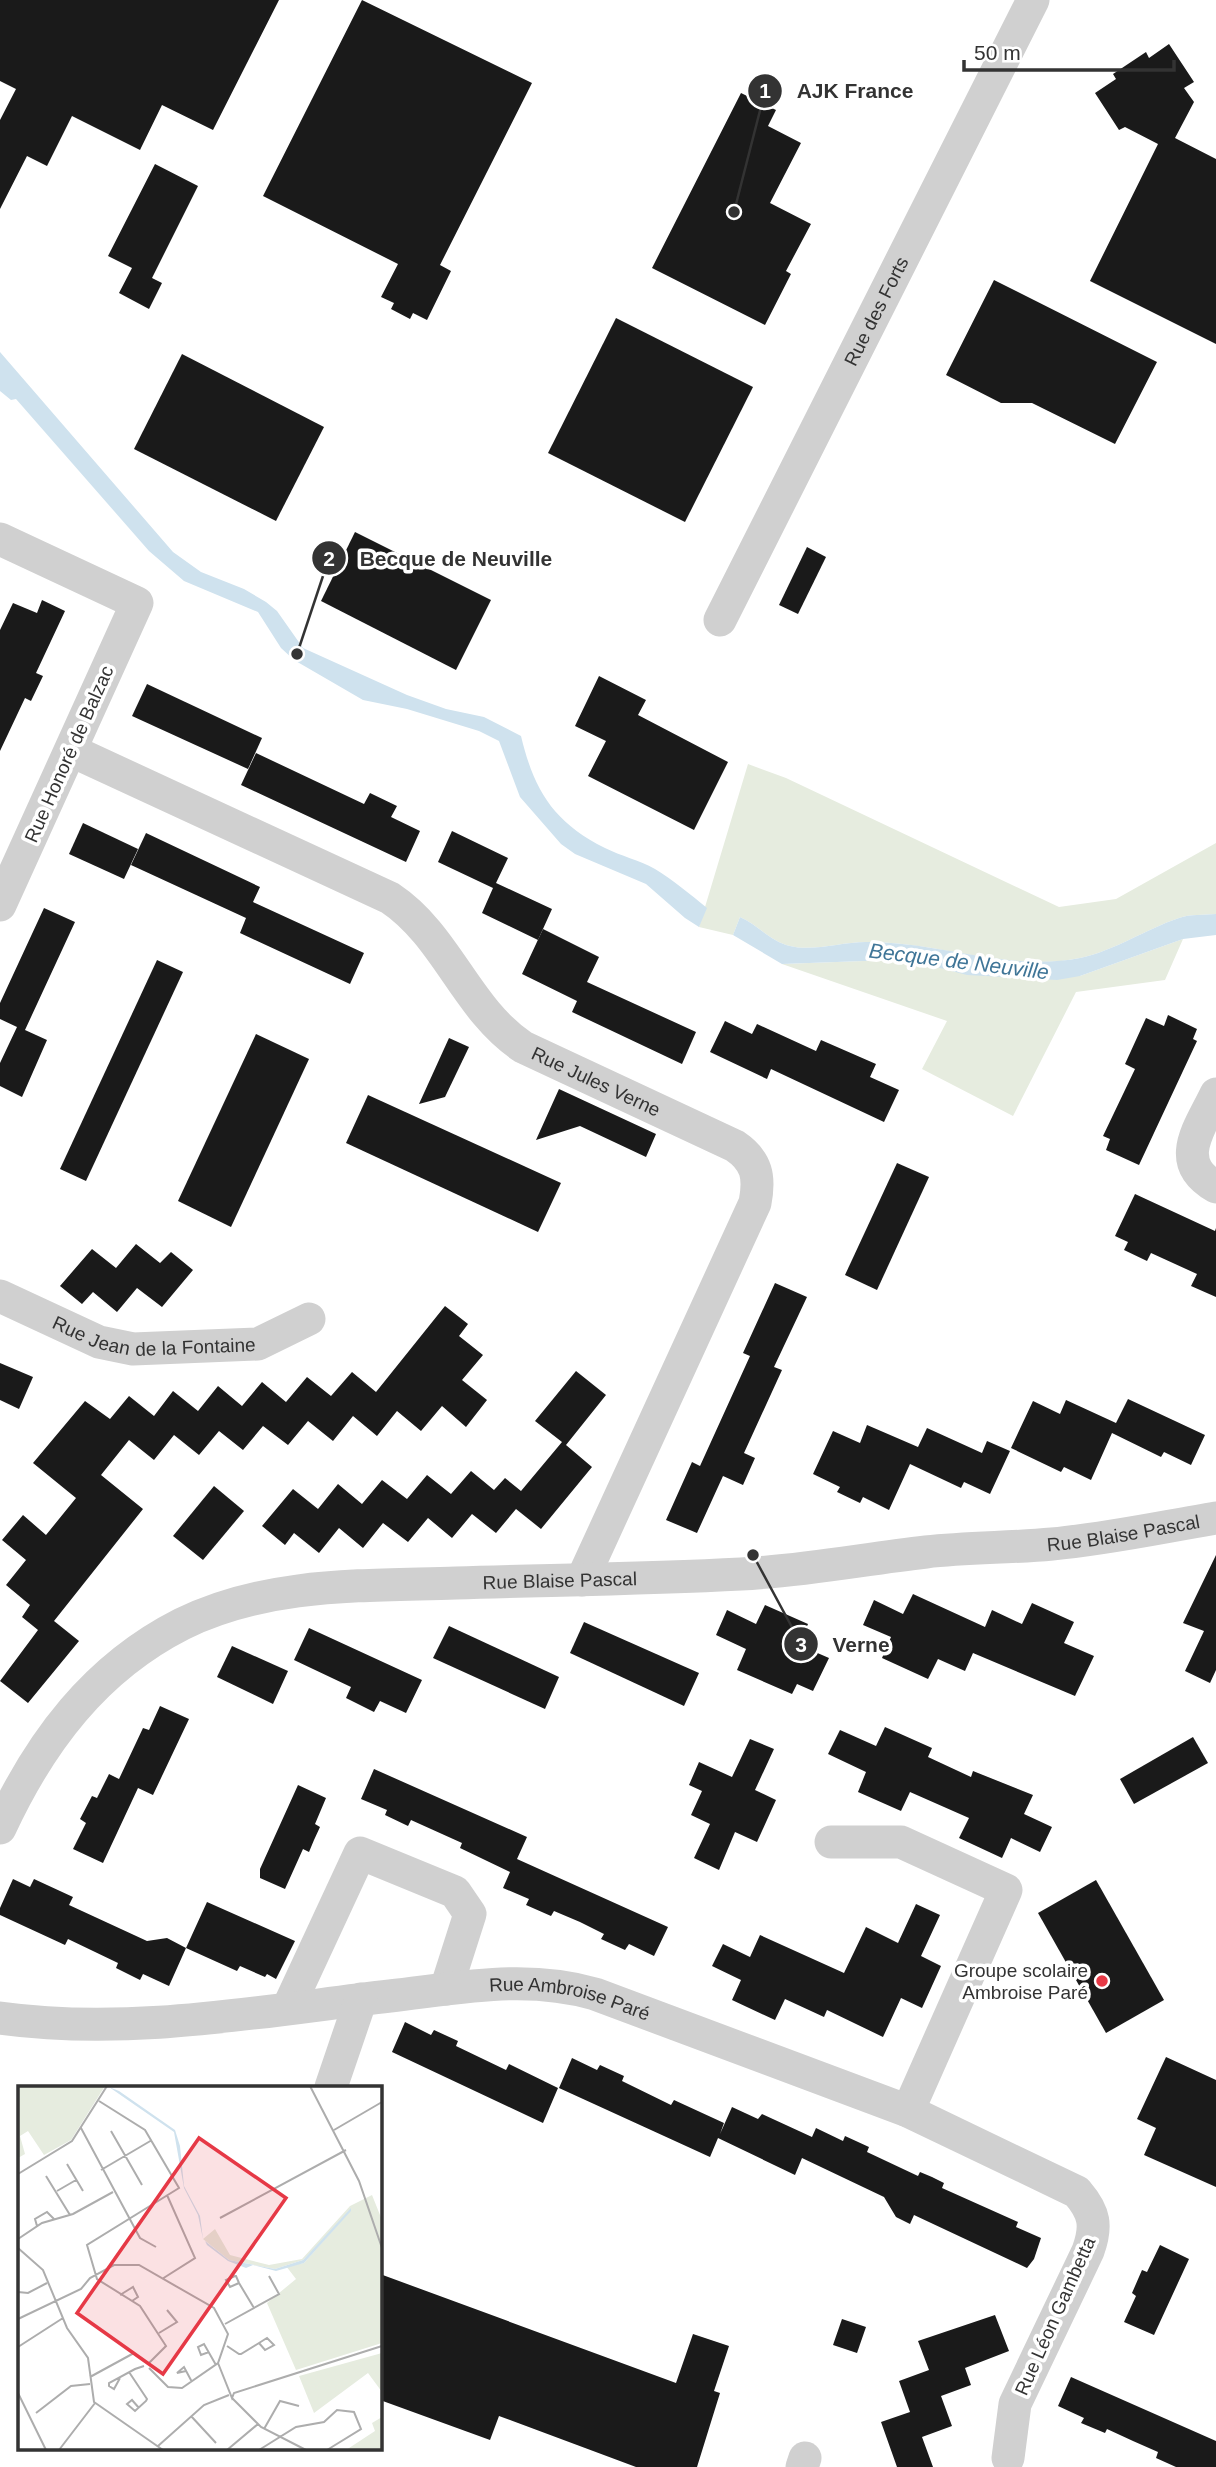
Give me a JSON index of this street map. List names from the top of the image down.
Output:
{
  "streets": {
    "street": [
      "Rue des Forts",
      "Rue Honoré de Balzac",
      "Rue Jules Verne",
      "Rue Jean de la Fontaine",
      "Rue Blaise Pascal",
      "Rue Ambroise Paré",
      "Rue Léon Gambetta"
    ]
  },
  "crossings": [
    ["Rue Honoré de Balzac", "Rue Jules Verne"],
    ["Rue Jules Verne", "Rue Blaise Pascal"],
    ["Rue Ambroise Paré", "Rue Léon Gambetta"]
  ],
  "water": ["Becque de Neuville"],
  "places": [
    "AJK France",
    "Becque de Neuville",
    "Verne",
    "Groupe scolaire Ambroise Paré"
  ],
  "scale_bar": "50 m"
}
